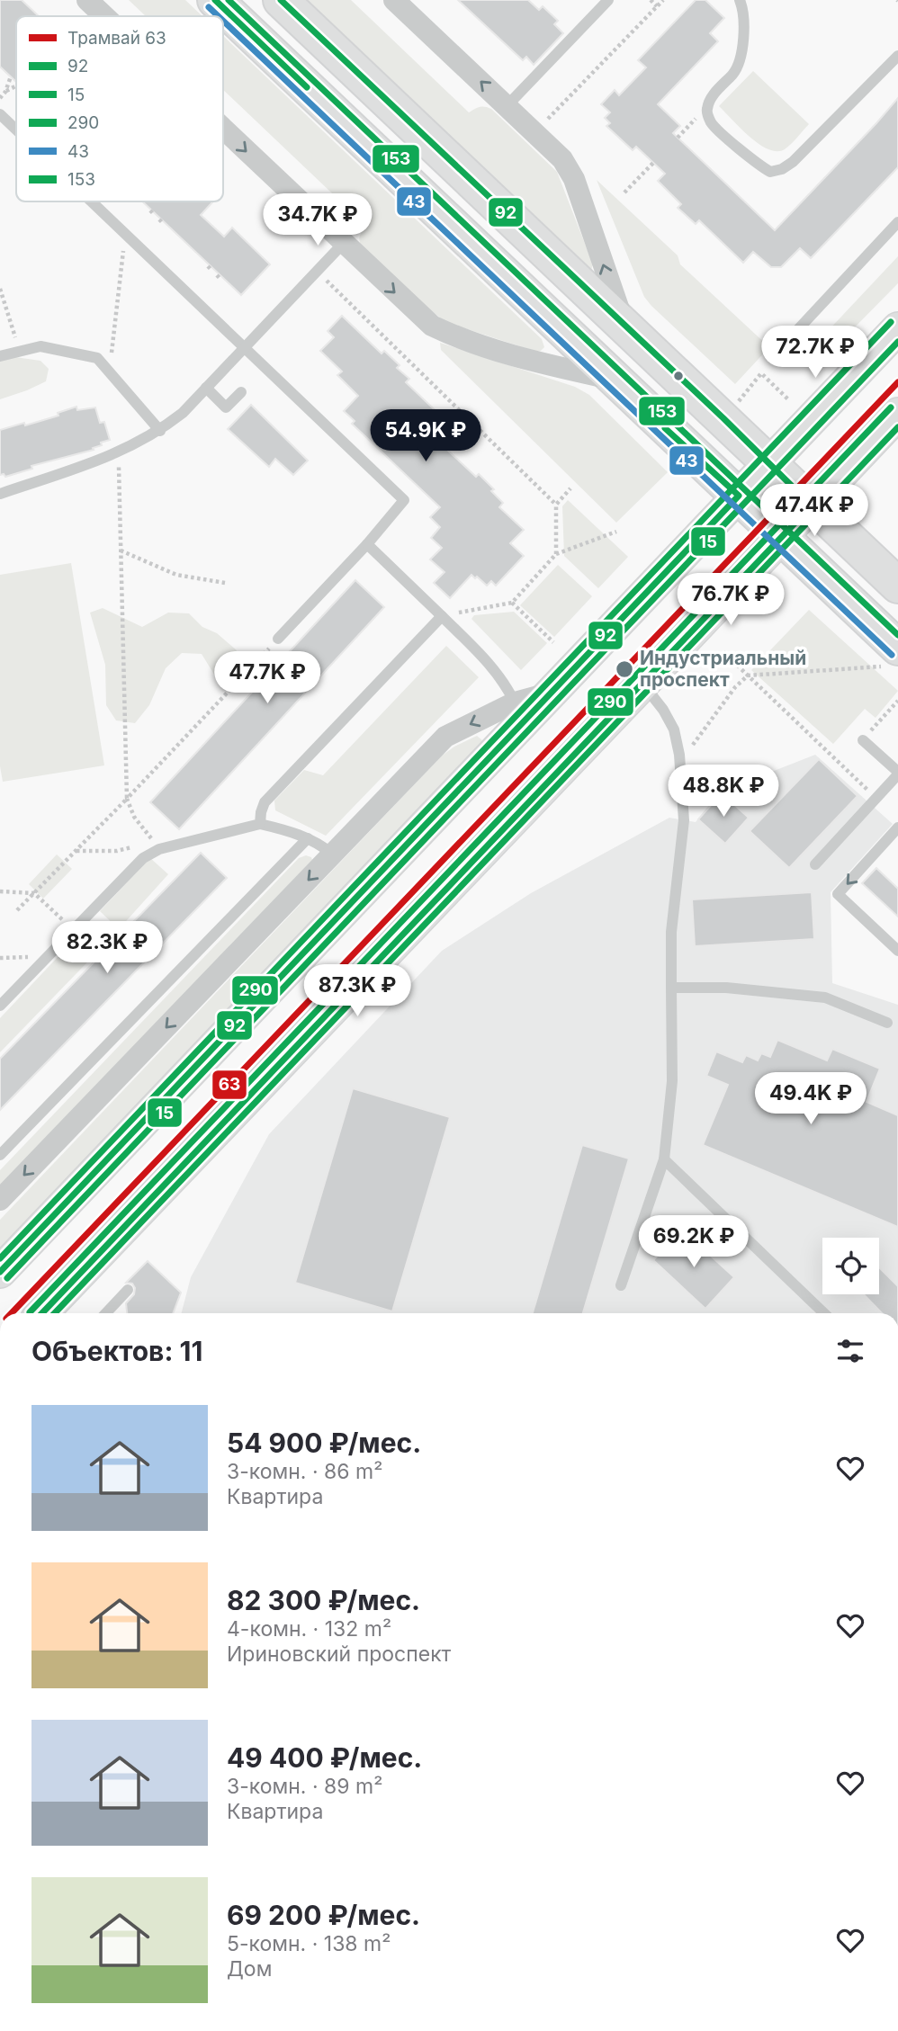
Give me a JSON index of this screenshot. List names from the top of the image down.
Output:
{
  "places": ["Индустриальный проспект"],
  "lines": [
    "transit line 92",
    "transit line 153",
    "transit line 43",
    "transit line 290",
    "transit line 15",
    "tram line 63"
  ],
  "legend": [
    "Трамвай 63",
    "92",
    "15",
    "290",
    "43",
    "153"
  ],
  "page": {
    "price": [
      "34.7K ₽",
      "72.7K ₽",
      "54.9K ₽",
      "47.4K ₽",
      "76.7K ₽",
      "47.7K ₽",
      "48.8K ₽",
      "82.3K ₽",
      "87.3K ₽",
      "49.4K ₽",
      "69.2K ₽"
    ],
    "heading": "Объектов: 11",
    "list": [
      {
        "name": "54 900 ₽/мес.",
        "note": "3-комн. · 86 m² · Квартира"
      },
      {
        "name": "82 300 ₽/мес.",
        "note": "4-комн. · 132 m² · Ириновский проспект"
      },
      {
        "name": "49 400 ₽/мес.",
        "note": "3-комн. · 89 m² · Квартира"
      },
      {
        "name": "69 200 ₽/мес.",
        "note": "5-комн. · 138 m² · Дом"
      }
    ]
  }
}
